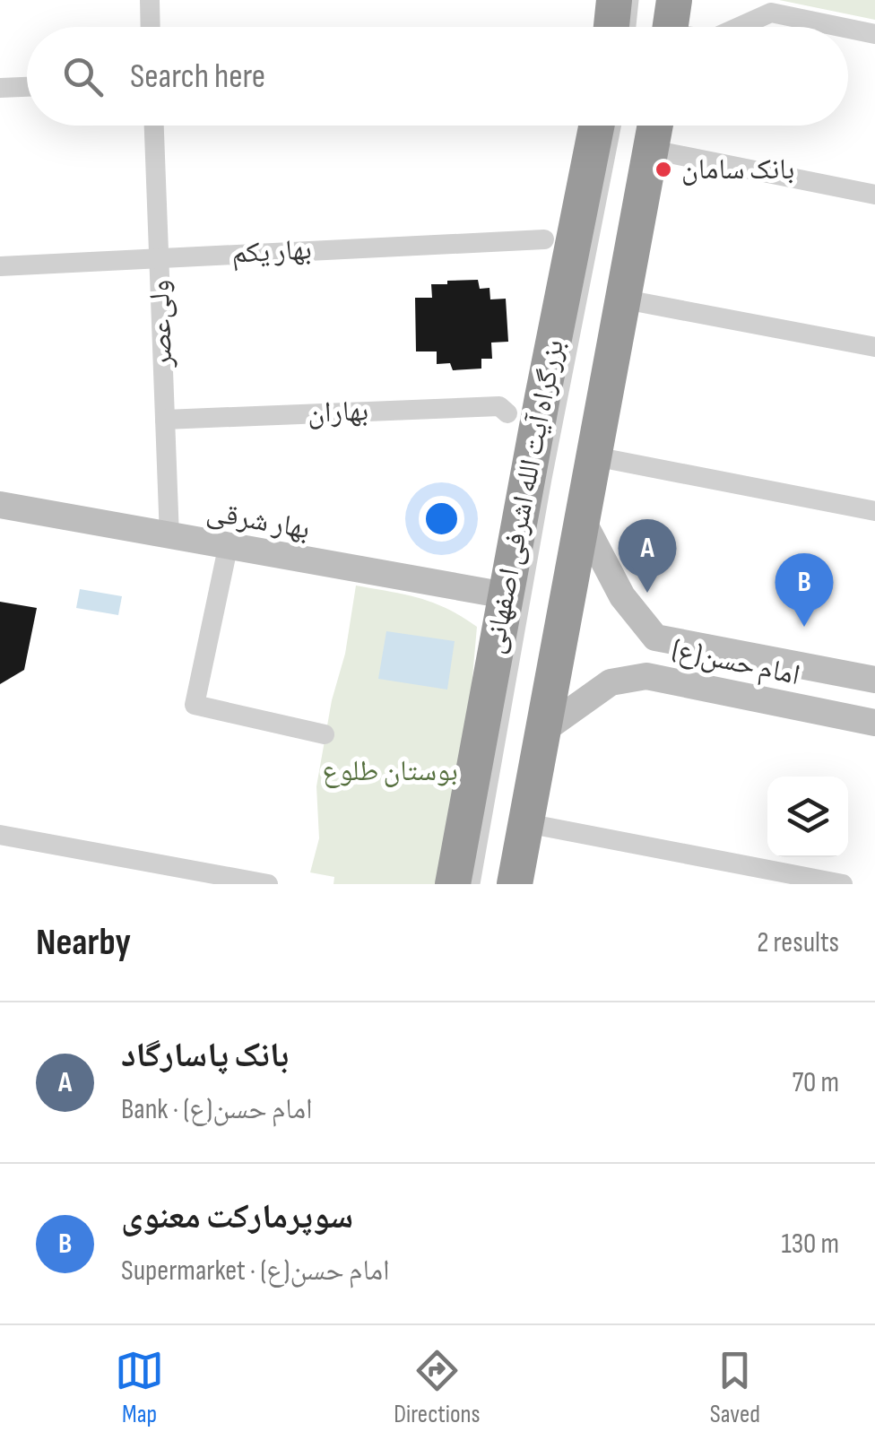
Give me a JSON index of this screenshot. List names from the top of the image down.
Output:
{
  "streets": {
    "highway": ["بزرگراه آیت الله اشرفی اصفهانی"],
    "street": [
      "بهار یکم",
      "ولی‌عصر",
      "بهاران",
      "بهار شرقی",
      "امام حسن(ع)"
    ]
  },
  "crossings": [
    ["بهار یکم", "ولی‌عصر"],
    ["ولی‌عصر", "بهاران"],
    ["ولی‌عصر", "بهار شرقی"],
    ["بزرگراه آیت الله اشرفی اصفهانی", "بهار شرقی"]
  ],
  "parks": ["بوستان طلوع"],
  "places": ["بانک سامان"],
  "page": {
    "search": "Search here",
    "pins": ["A", "B"],
    "heading": ["Nearby", "2 results"],
    "list": [
      {
        "mark": "A",
        "name": "بانک پاسارگاد",
        "note": "Bank · امام حسن(ع)",
        "value": "70 m"
      },
      {
        "mark": "B",
        "name": "سوپرمارکت معنوی",
        "note": "Supermarket · امام حسن(ع)",
        "value": "130 m"
      }
    ],
    "nav": ["Map", "Directions", "Saved"]
  }
}
